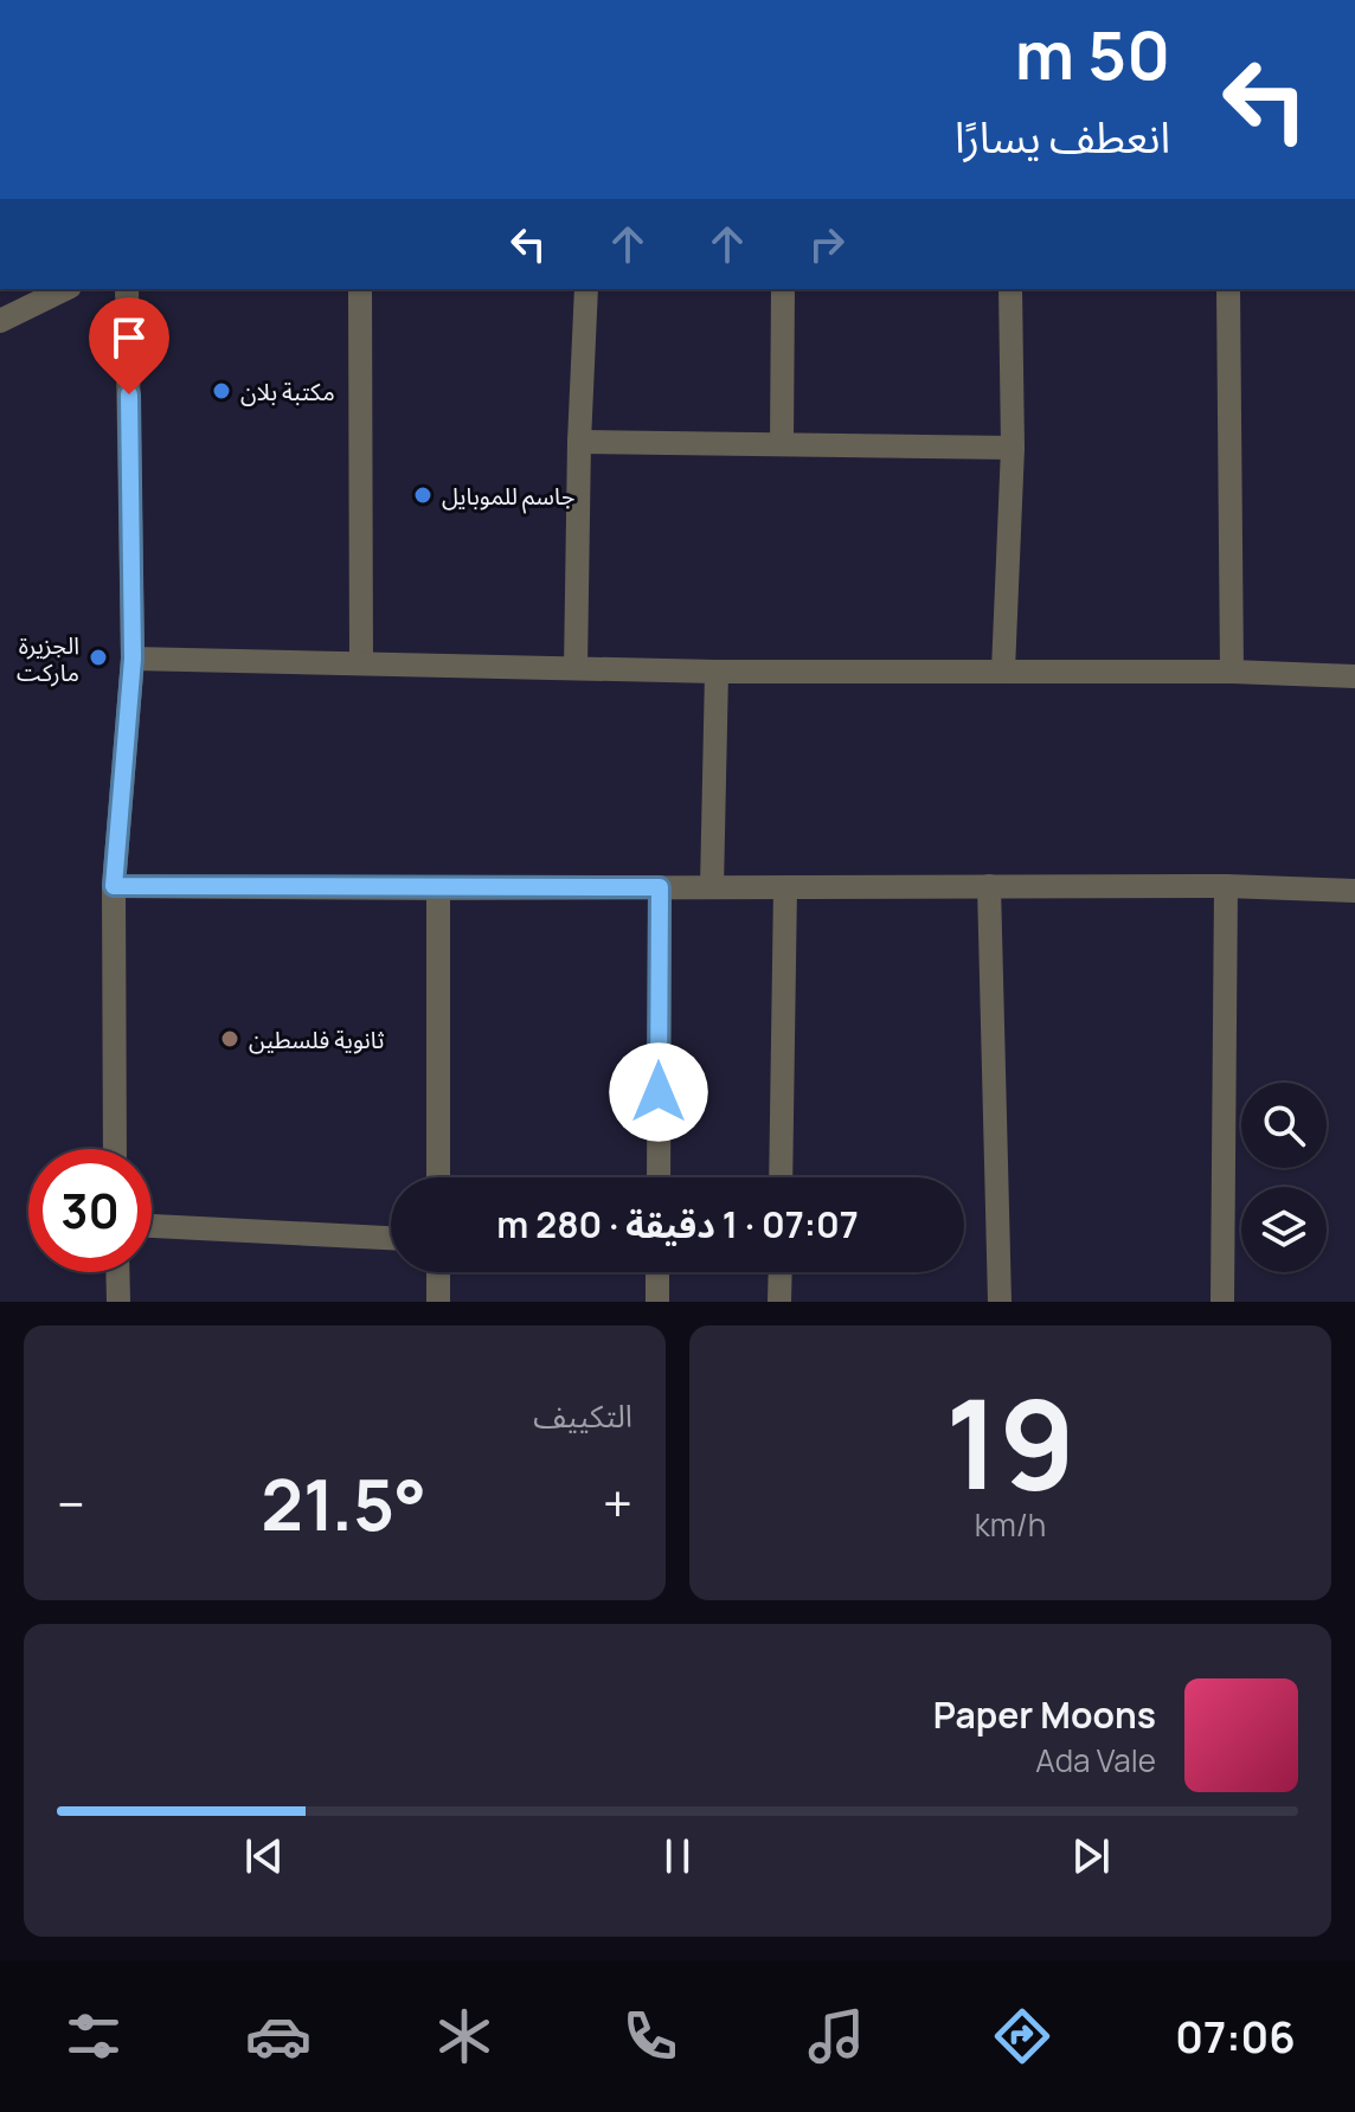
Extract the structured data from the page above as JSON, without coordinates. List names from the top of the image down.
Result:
{
  "places": [
    "مكتبة بلان",
    "جاسم للموبايل",
    "الجزيرة ماركت",
    "ثانوية فلسطين"
  ],
  "page": {
    "turn": ["50 m", "انعطف يسارًا"],
    "limit": "30",
    "trip": "07:07 · 1 دقيقة · 280 m",
    "tile": [
      ["19", "km/h"],
      "التكييف"
    ],
    "heat": ["−", "21.5°", "+"],
    "song": ["Paper Moons", "Ada Vale"],
    "tabs": "07:06"
  }
}
